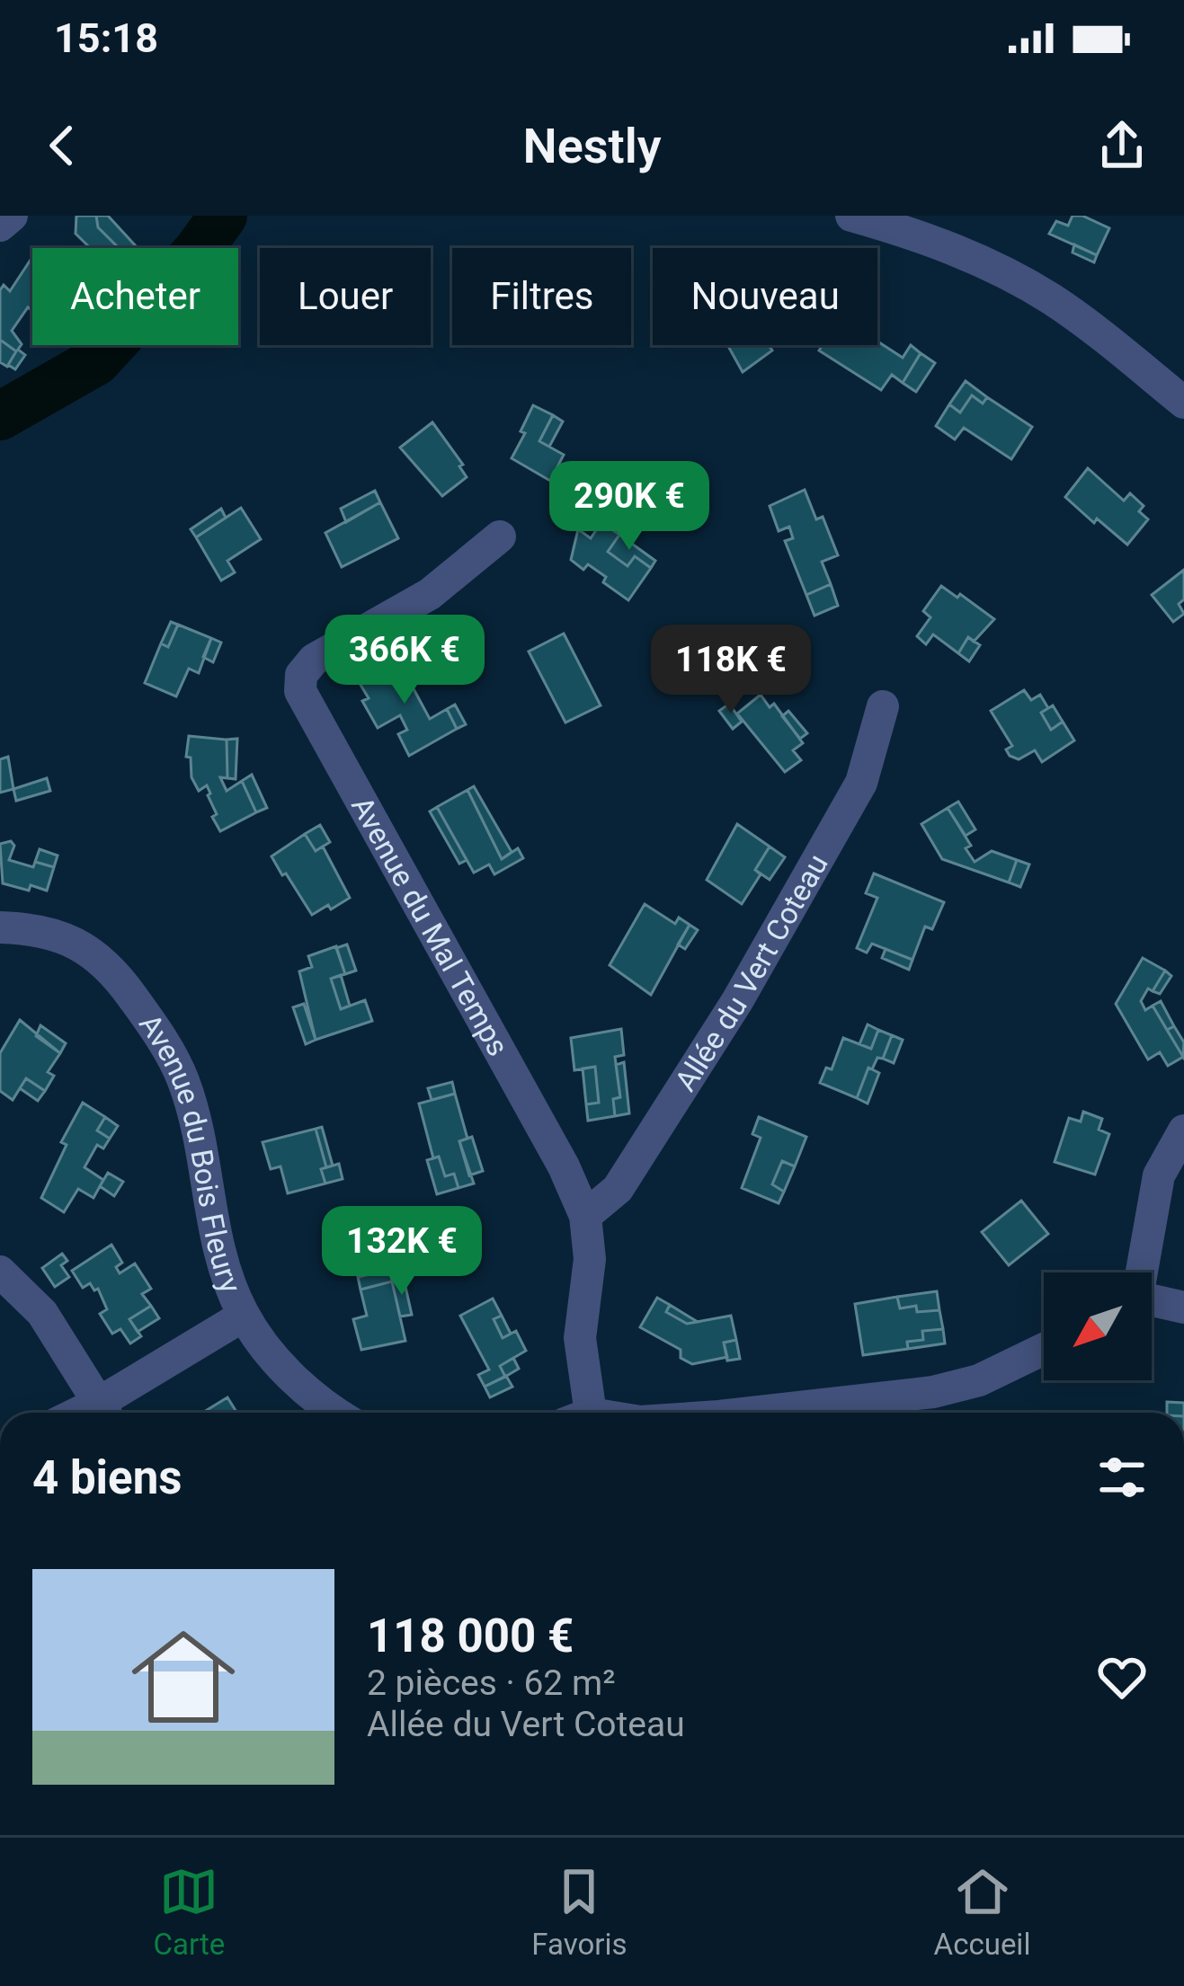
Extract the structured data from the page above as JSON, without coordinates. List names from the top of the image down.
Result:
{
  "streets": {
    "street": ["Avenue du Mal Temps", "Allée du Vert Coteau", "Avenue du Bois Fleury"]
  },
  "crossings": [
    ["Avenue du Mal Temps", "Allée du Vert Coteau"]
  ],
  "north": "bottom left",
  "page": {
    "status": "15:18",
    "header": "Nestly",
    "chip": [
      "Acheter",
      "Louer",
      "Filtres",
      "Nouveau"
    ],
    "price": [
      "290K €",
      "366K €",
      "118K €",
      "132K €"
    ],
    "heading": "4 biens",
    "list": [
      {
        "name": "118 000 €",
        "note": "2 pièces · 62 m² · Allée du Vert Coteau"
      }
    ],
    "tabs": ["Carte", "Favoris", "Accueil"]
  }
}
